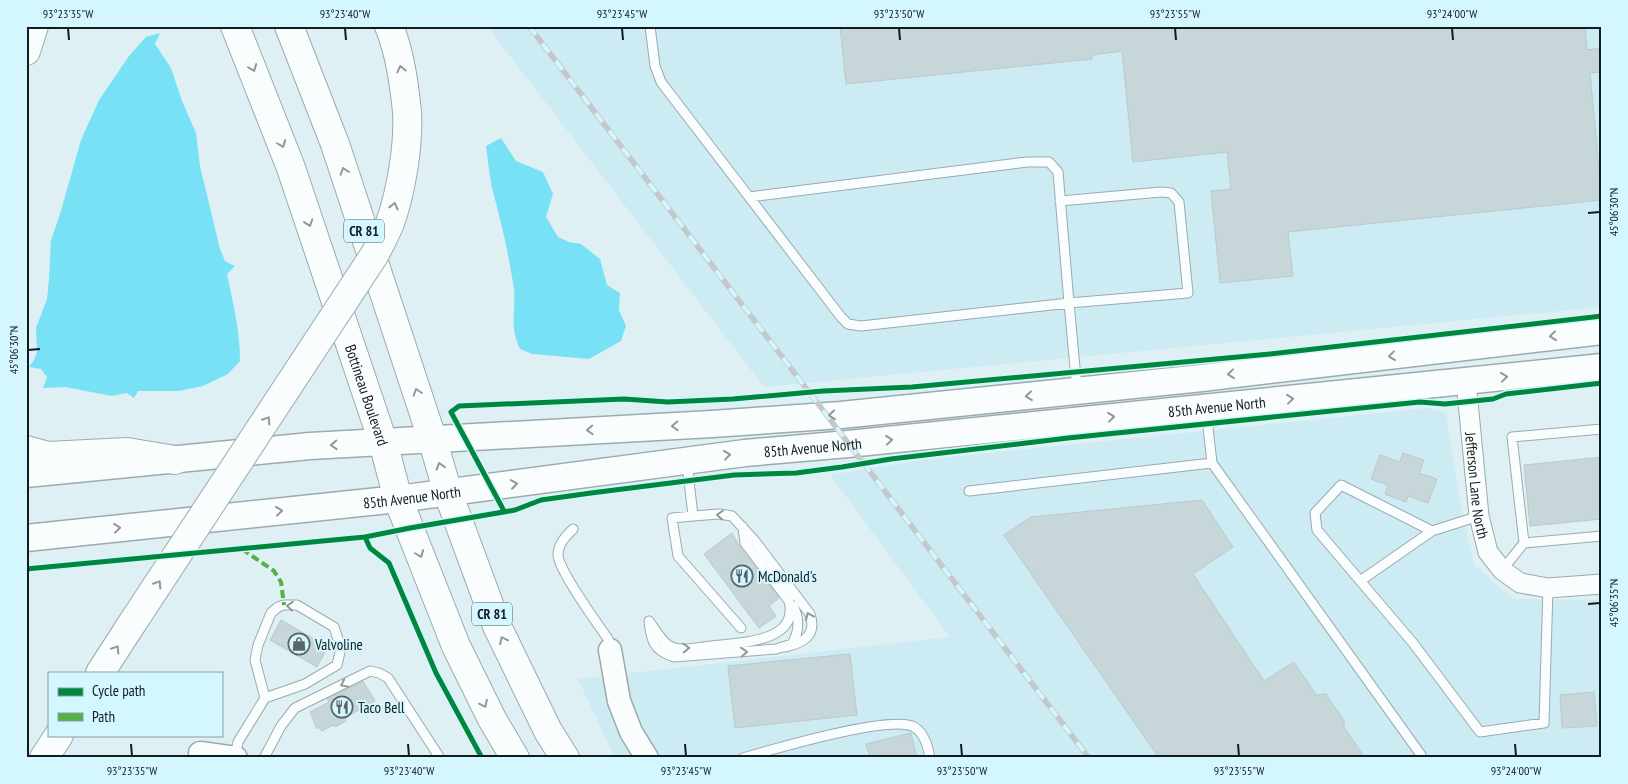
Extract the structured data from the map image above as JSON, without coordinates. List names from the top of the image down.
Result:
{
  "streets": {
    "highway": ["CR 81", "Bottineau Boulevard"],
    "main road": ["85th Avenue North"],
    "street": ["Jefferson Lane North"]
  },
  "crossings": [
    ["CR 81", "85th Avenue North"],
    ["Bottineau Boulevard", "85th Avenue North"],
    ["85th Avenue North", "Jefferson Lane North"]
  ],
  "places": {
    "restaurant": ["McDonald's", "Taco Bell"],
    "shop": ["Valvoline"]
  },
  "legend": ["Cycle path", "Path"],
  "coordinates": [
    "93°23'35\"W",
    "93°23'40\"W",
    "93°23'45\"W",
    "93°23'50\"W",
    "93°23'55\"W",
    "93°24'00\"W",
    "45°06'30\"N",
    "45°06'35\"N"
  ]
}
